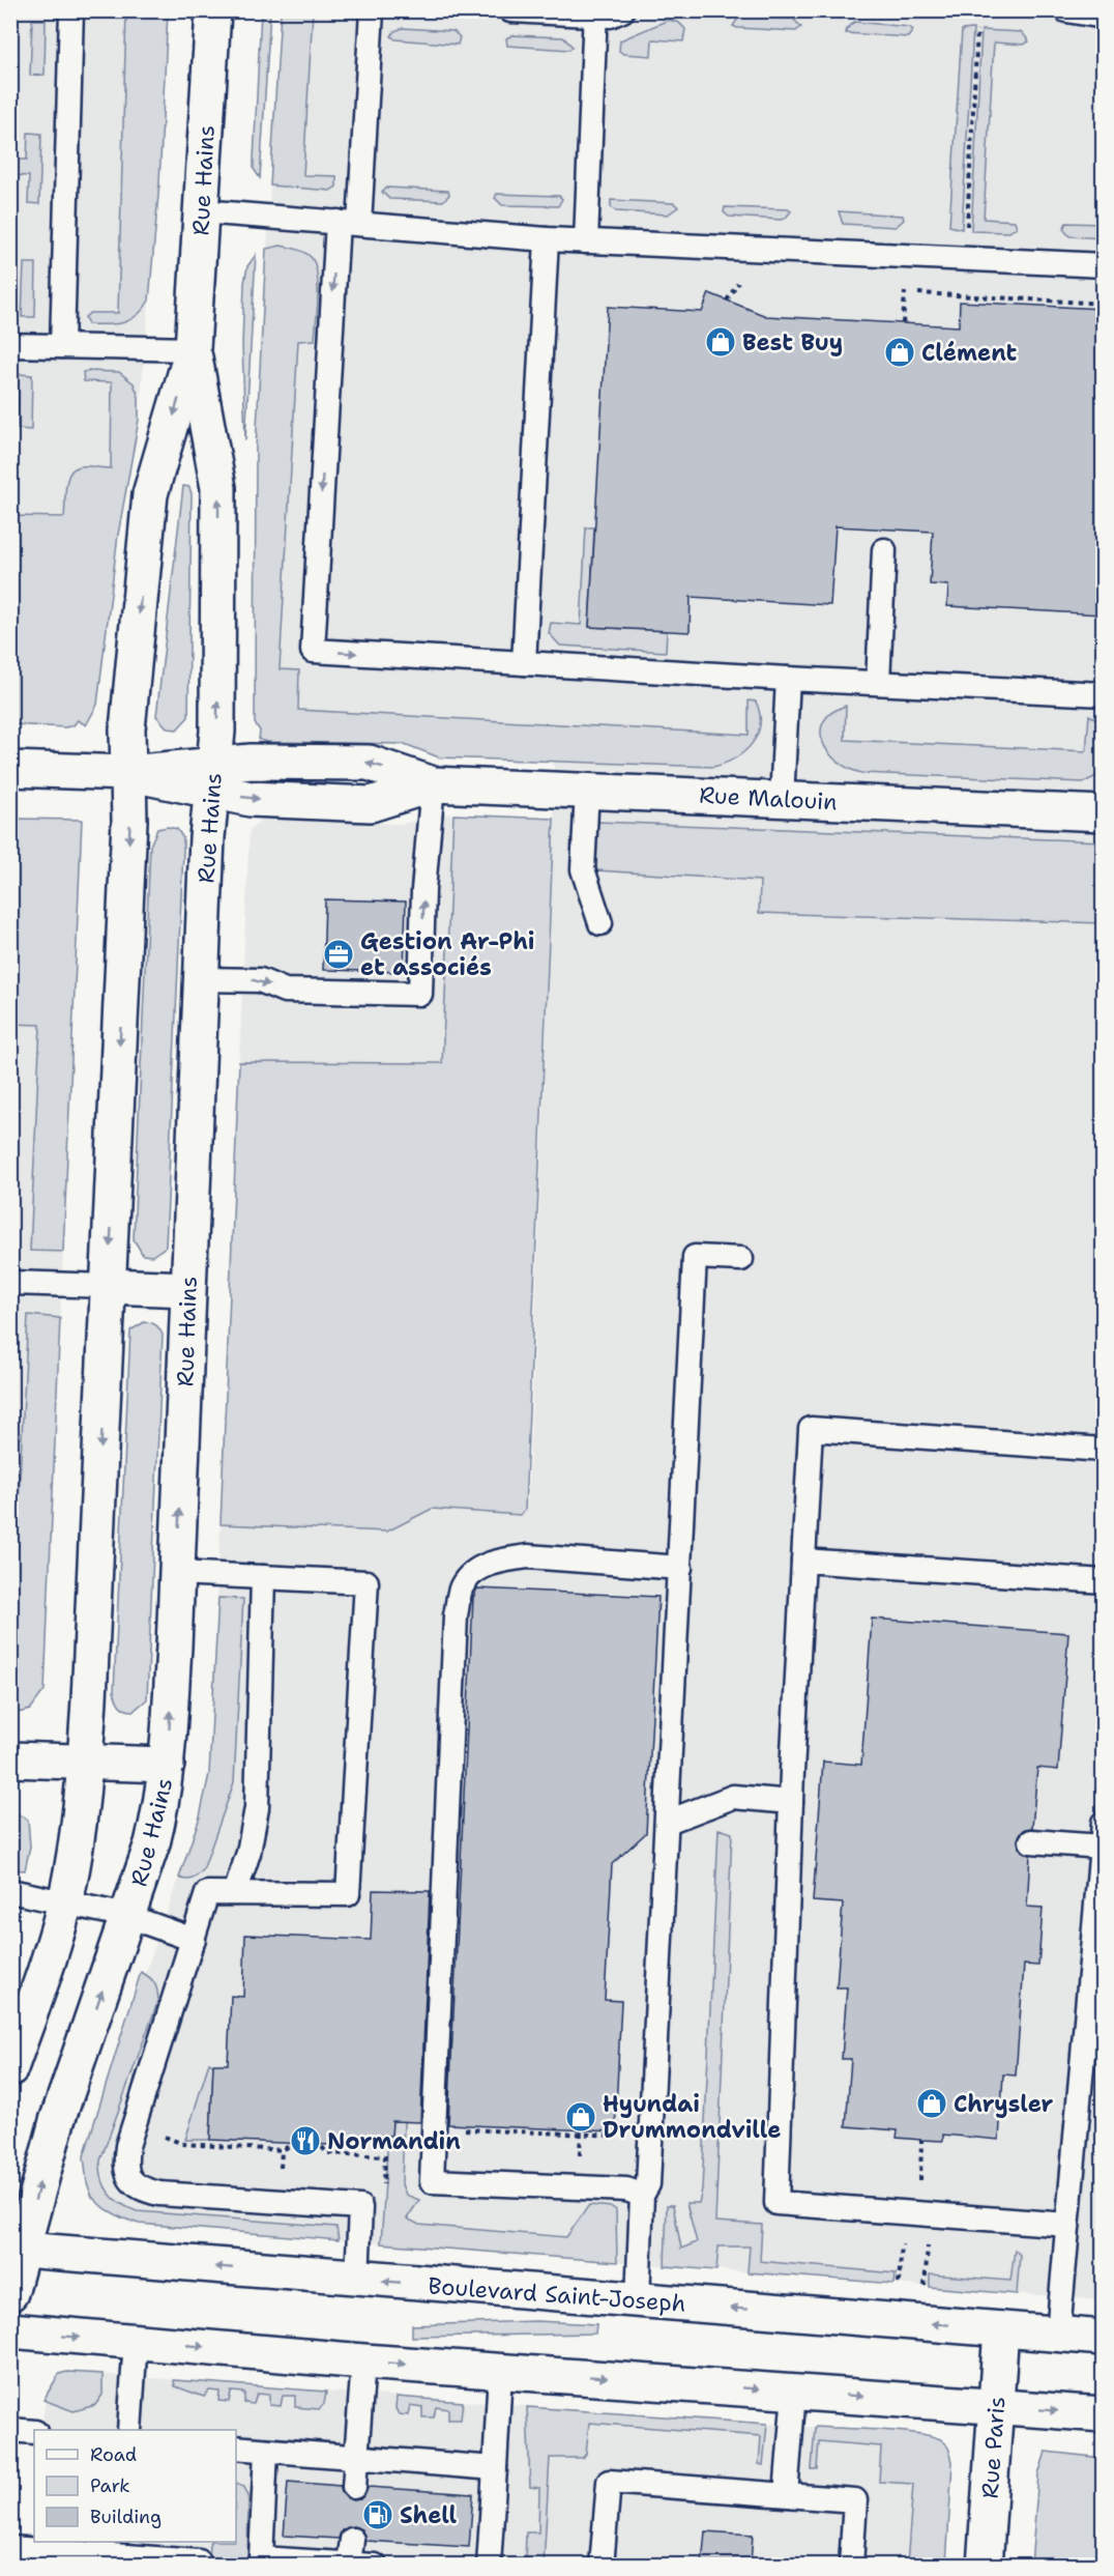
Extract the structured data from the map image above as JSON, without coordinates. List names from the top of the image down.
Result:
{
  "streets": {
    "street": [
      "Rue Hains",
      "Rue Malouin",
      "Boulevard Saint-Joseph",
      "Rue Paris"
    ]
  },
  "crossings": [
    ["Rue Hains", "Rue Malouin"],
    ["Rue Hains", "Boulevard Saint-Joseph"],
    ["Boulevard Saint-Joseph", "Rue Paris"]
  ],
  "places": {
    "shop": [
      "Best Buy",
      "Clément",
      "Chrysler",
      "Hyundai Drummondville"
    ],
    "office": ["Gestion Ar-Phi et associés"],
    "restaurant": ["Normandin"],
    "fuel station": ["Shell"]
  },
  "legend": ["Road", "Park", "Building"]
}
